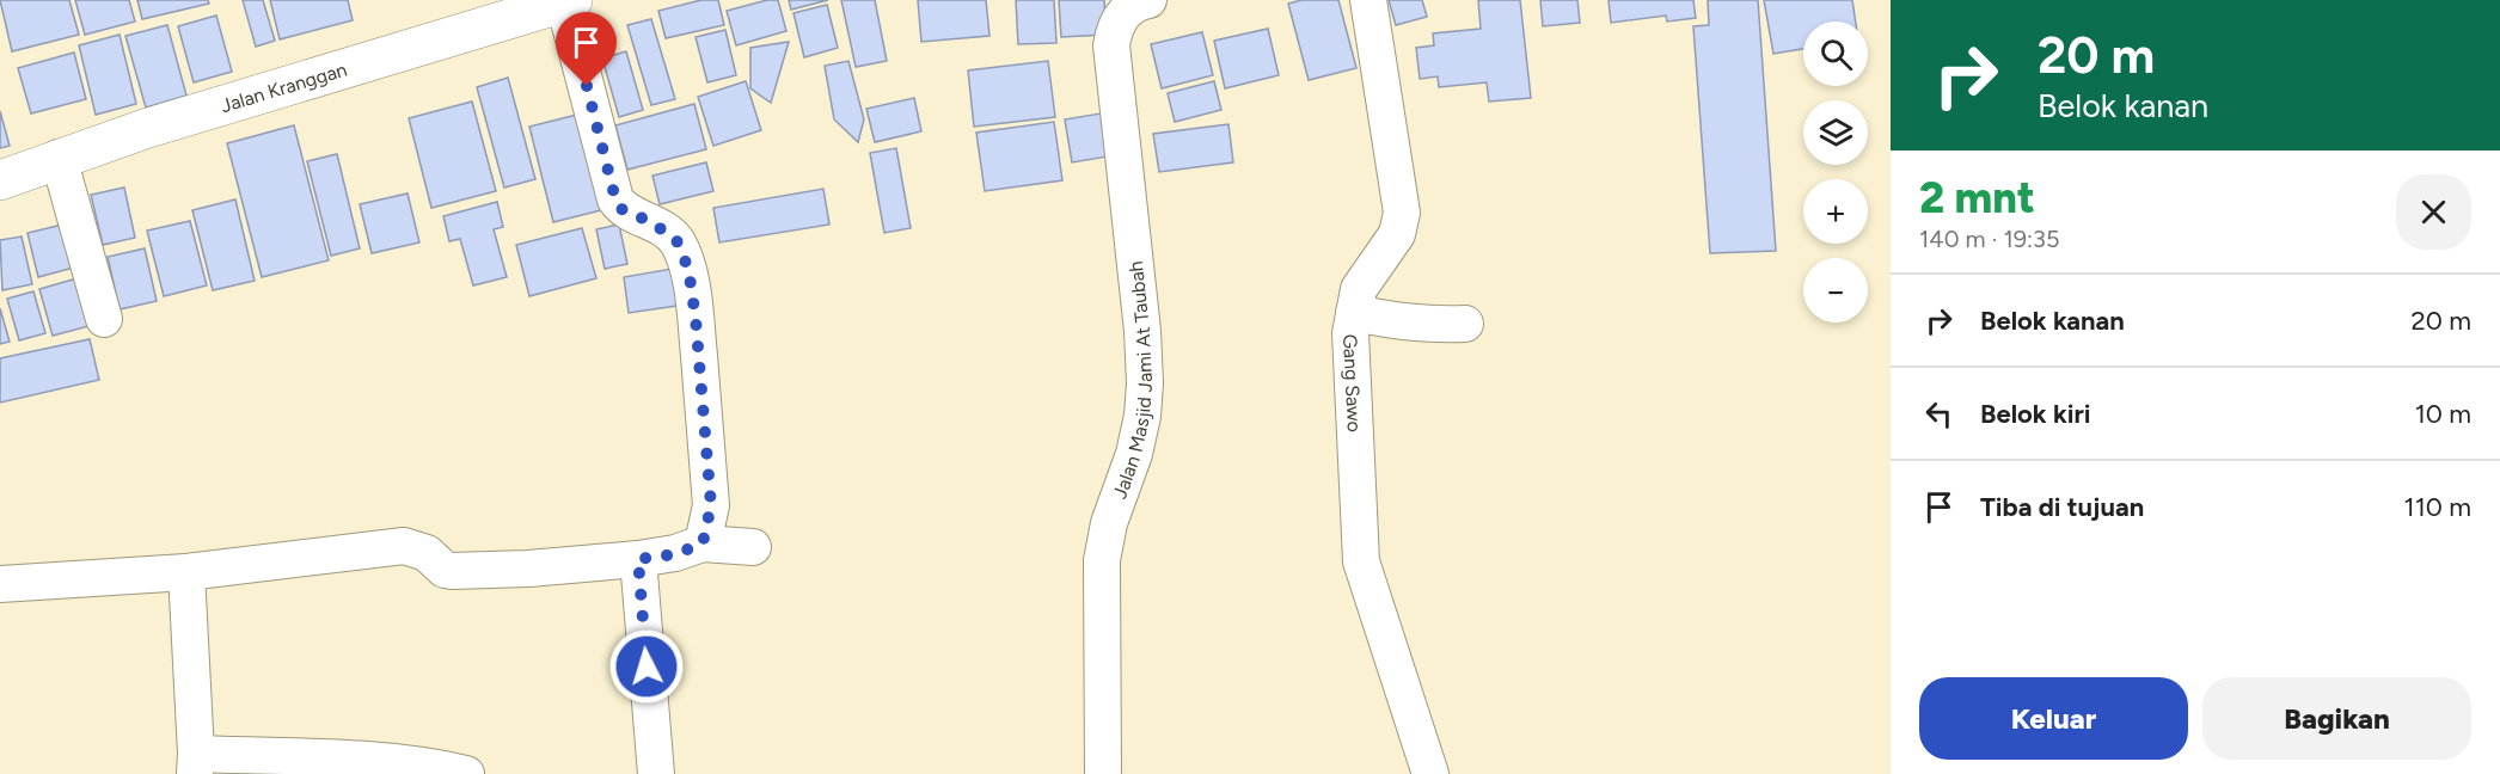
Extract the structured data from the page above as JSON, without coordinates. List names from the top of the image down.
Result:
{
  "streets": {
    "main road": ["Jalan Kranggan"],
    "street": ["Jalan Masjid Jami At Taubah", "Gang Sawo"]
  },
  "page": {
    "turn": ["20 m", "Belok kanan"],
    "map_buttons": ["+", "−"],
    "heading": ["2 mnt", "140 m · 19:35"],
    "list": [
      {
        "name": "Belok kanan",
        "value": "20 m"
      },
      {
        "name": "Belok kiri",
        "value": "10 m"
      },
      {
        "name": "Tiba di tujuan",
        "value": "110 m"
      }
    ],
    "buttons": ["Keluar", "Bagikan"]
  }
}
